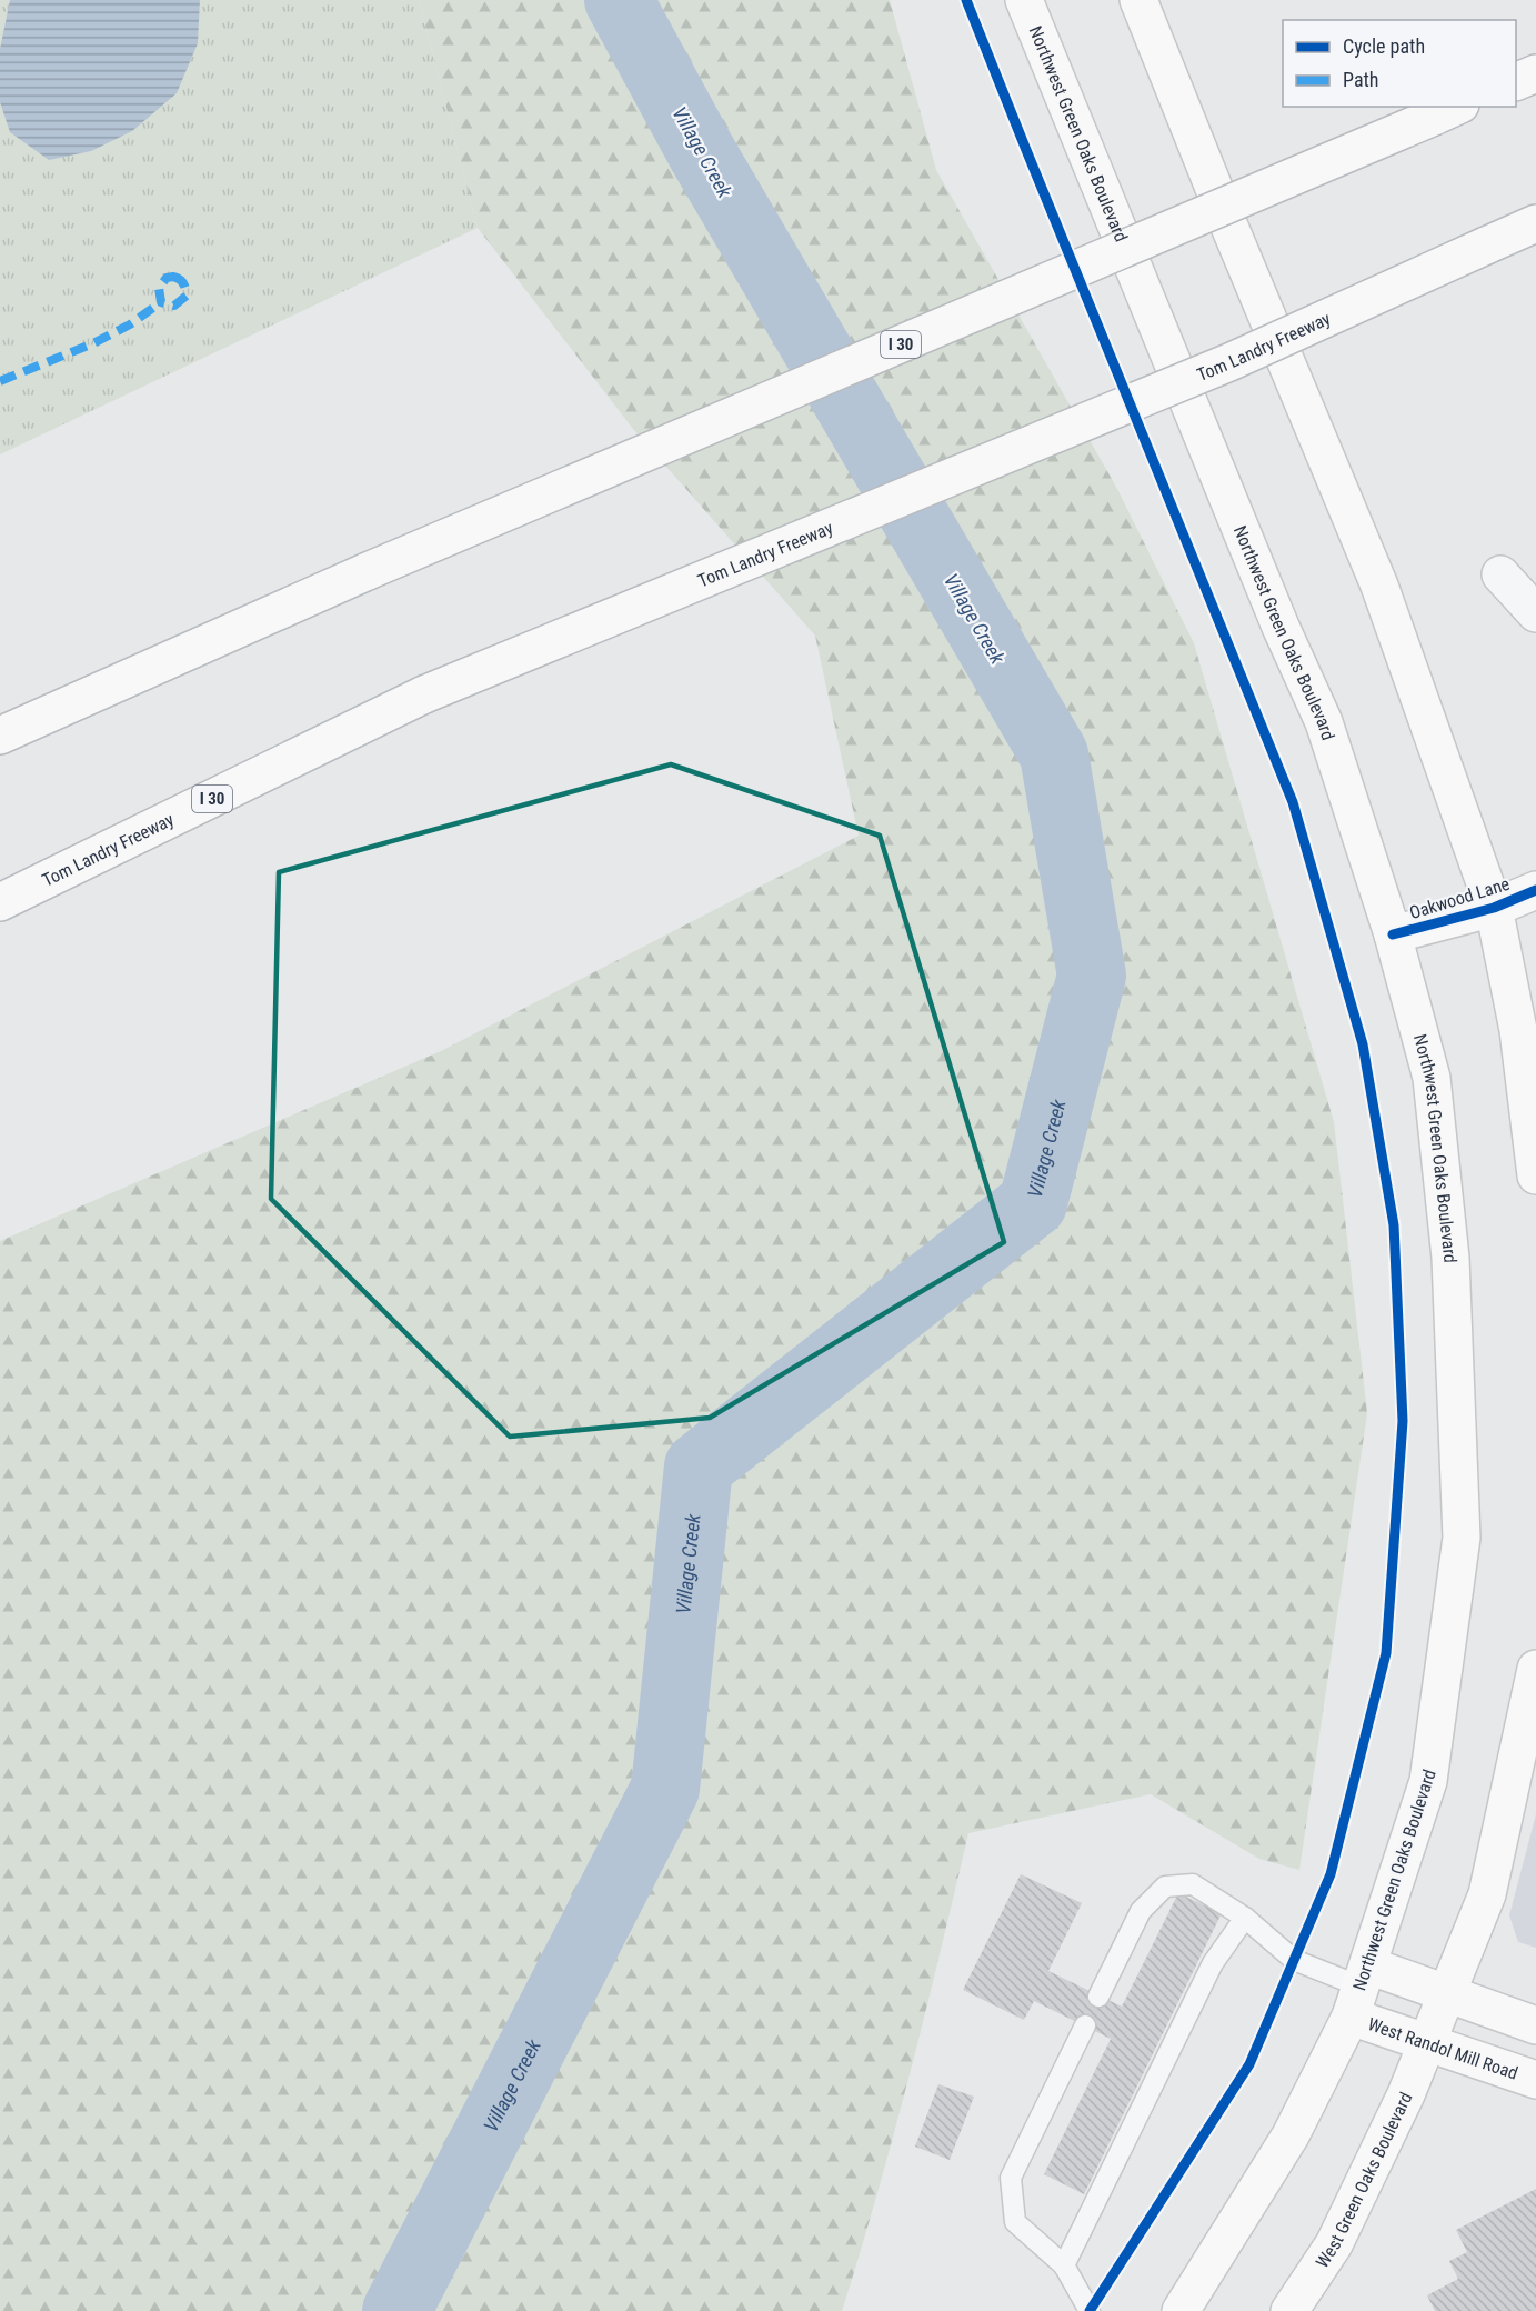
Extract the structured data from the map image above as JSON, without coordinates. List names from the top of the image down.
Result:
{
  "streets": {
    "main road": [
      "Northwest Green Oaks Boulevard",
      "I 30",
      "Tom Landry Freeway",
      "Oakwood Lane",
      "West Randol Mill Road",
      "West Green Oaks Boulevard"
    ]
  },
  "crossings": [
    ["Northwest Green Oaks Boulevard", "Oakwood Lane"],
    ["Northwest Green Oaks Boulevard", "West Randol Mill Road"],
    ["West Randol Mill Road", "West Green Oaks Boulevard"]
  ],
  "water": ["Village Creek"],
  "legend": ["Cycle path", "Path"]
}
